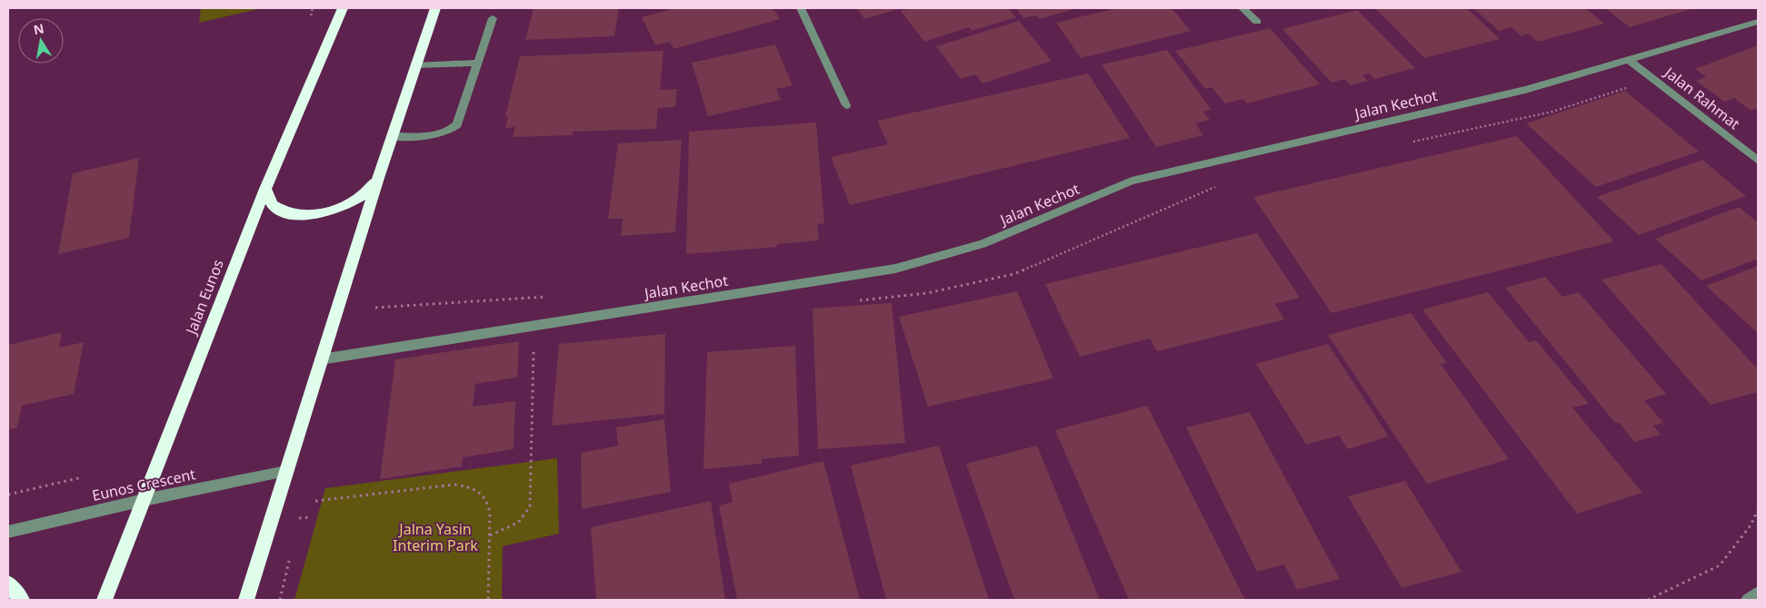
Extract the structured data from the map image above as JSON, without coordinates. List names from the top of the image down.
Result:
{
  "streets": {
    "highway": ["Jalan Eunos"],
    "street": ["Jalan Rahmat", "Jalan Kechot", "Eunos Crescent"]
  },
  "crossings": [
    ["Jalan Rahmat", "Jalan Kechot"],
    ["Jalan Eunos", "Eunos Crescent"]
  ],
  "parks": ["Jalna Yasin Interim Park"],
  "north": "top"
}
